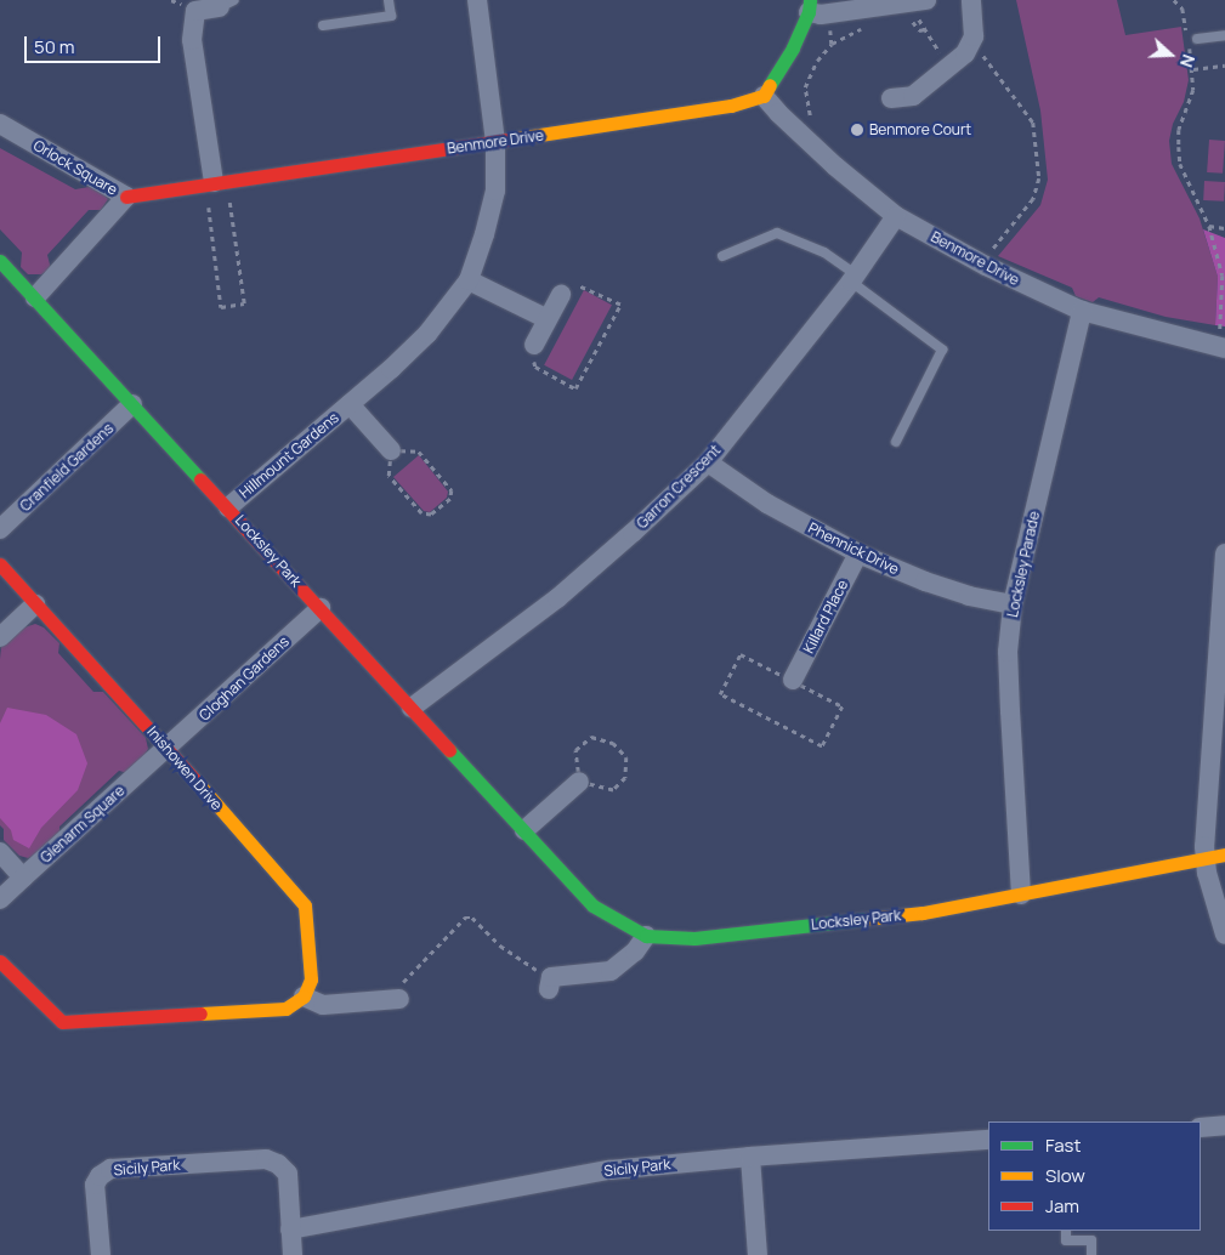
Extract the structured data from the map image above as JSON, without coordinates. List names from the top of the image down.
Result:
{
  "streets": {
    "street": [
      "Benmore Drive",
      "Orlock Square",
      "Hillmount Gardens",
      "Cranfield Gardens",
      "Garron Crescent",
      "Phennick Drive",
      "Locksley Park",
      "Locksley Parade",
      "Killard Place",
      "Cloghan Gardens",
      "Inishowen Drive",
      "Glenarm Square",
      "Sicily Park"
    ]
  },
  "crossings": [
    ["Benmore Drive", "Orlock Square"],
    ["Benmore Drive", "Hillmount Gardens"],
    ["Benmore Drive", "Garron Crescent"],
    ["Benmore Drive", "Locksley Parade"],
    ["Orlock Square", "Locksley Park"],
    ["Hillmount Gardens", "Locksley Park"],
    ["Cranfield Gardens", "Locksley Park"],
    ["Garron Crescent", "Phennick Drive"],
    ["Garron Crescent", "Locksley Park"],
    ["Phennick Drive", "Locksley Parade"],
    ["Phennick Drive", "Killard Place"],
    ["Locksley Park", "Locksley Parade"],
    ["Locksley Park", "Cloghan Gardens"],
    ["Cloghan Gardens", "Inishowen Drive"],
    ["Cloghan Gardens", "Glenarm Square"],
    ["Inishowen Drive", "Glenarm Square"]
  ],
  "places": ["Benmore Court"],
  "legend": ["Fast", "Slow", "Jam"],
  "scale_bar": "50 m",
  "north": "right"
}
